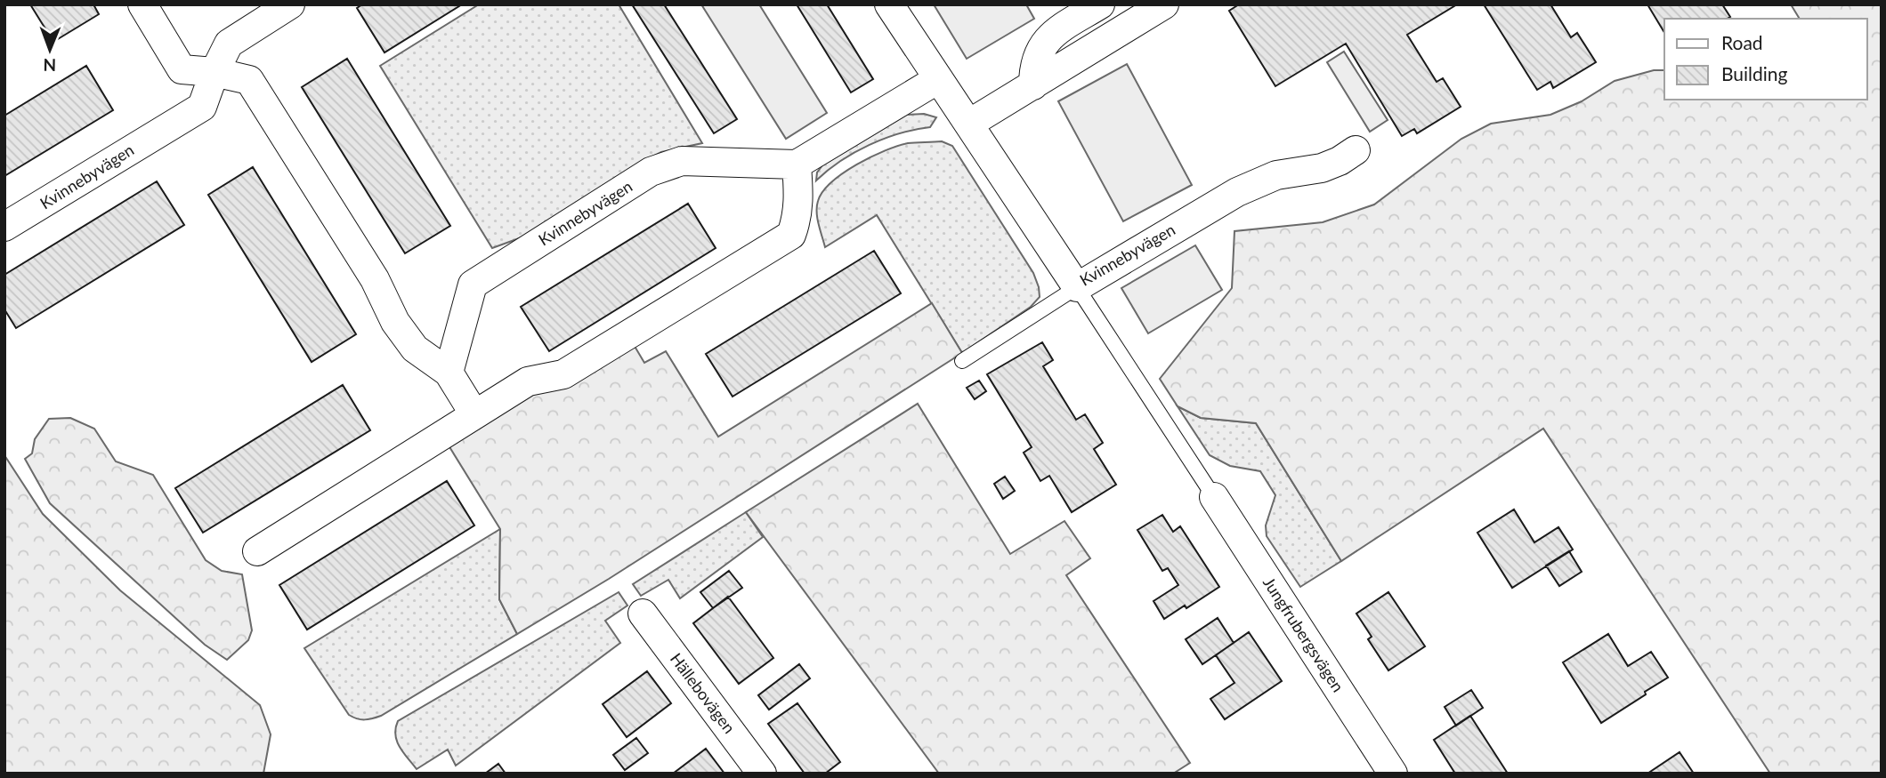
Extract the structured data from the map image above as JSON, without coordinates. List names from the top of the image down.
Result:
{
  "streets": {
    "street": ["Kvinnebyvägen", "Jungfrubergsvägen", "Hällebovägen"]
  },
  "legend": ["Road", "Building"],
  "north": "bottom"
}
